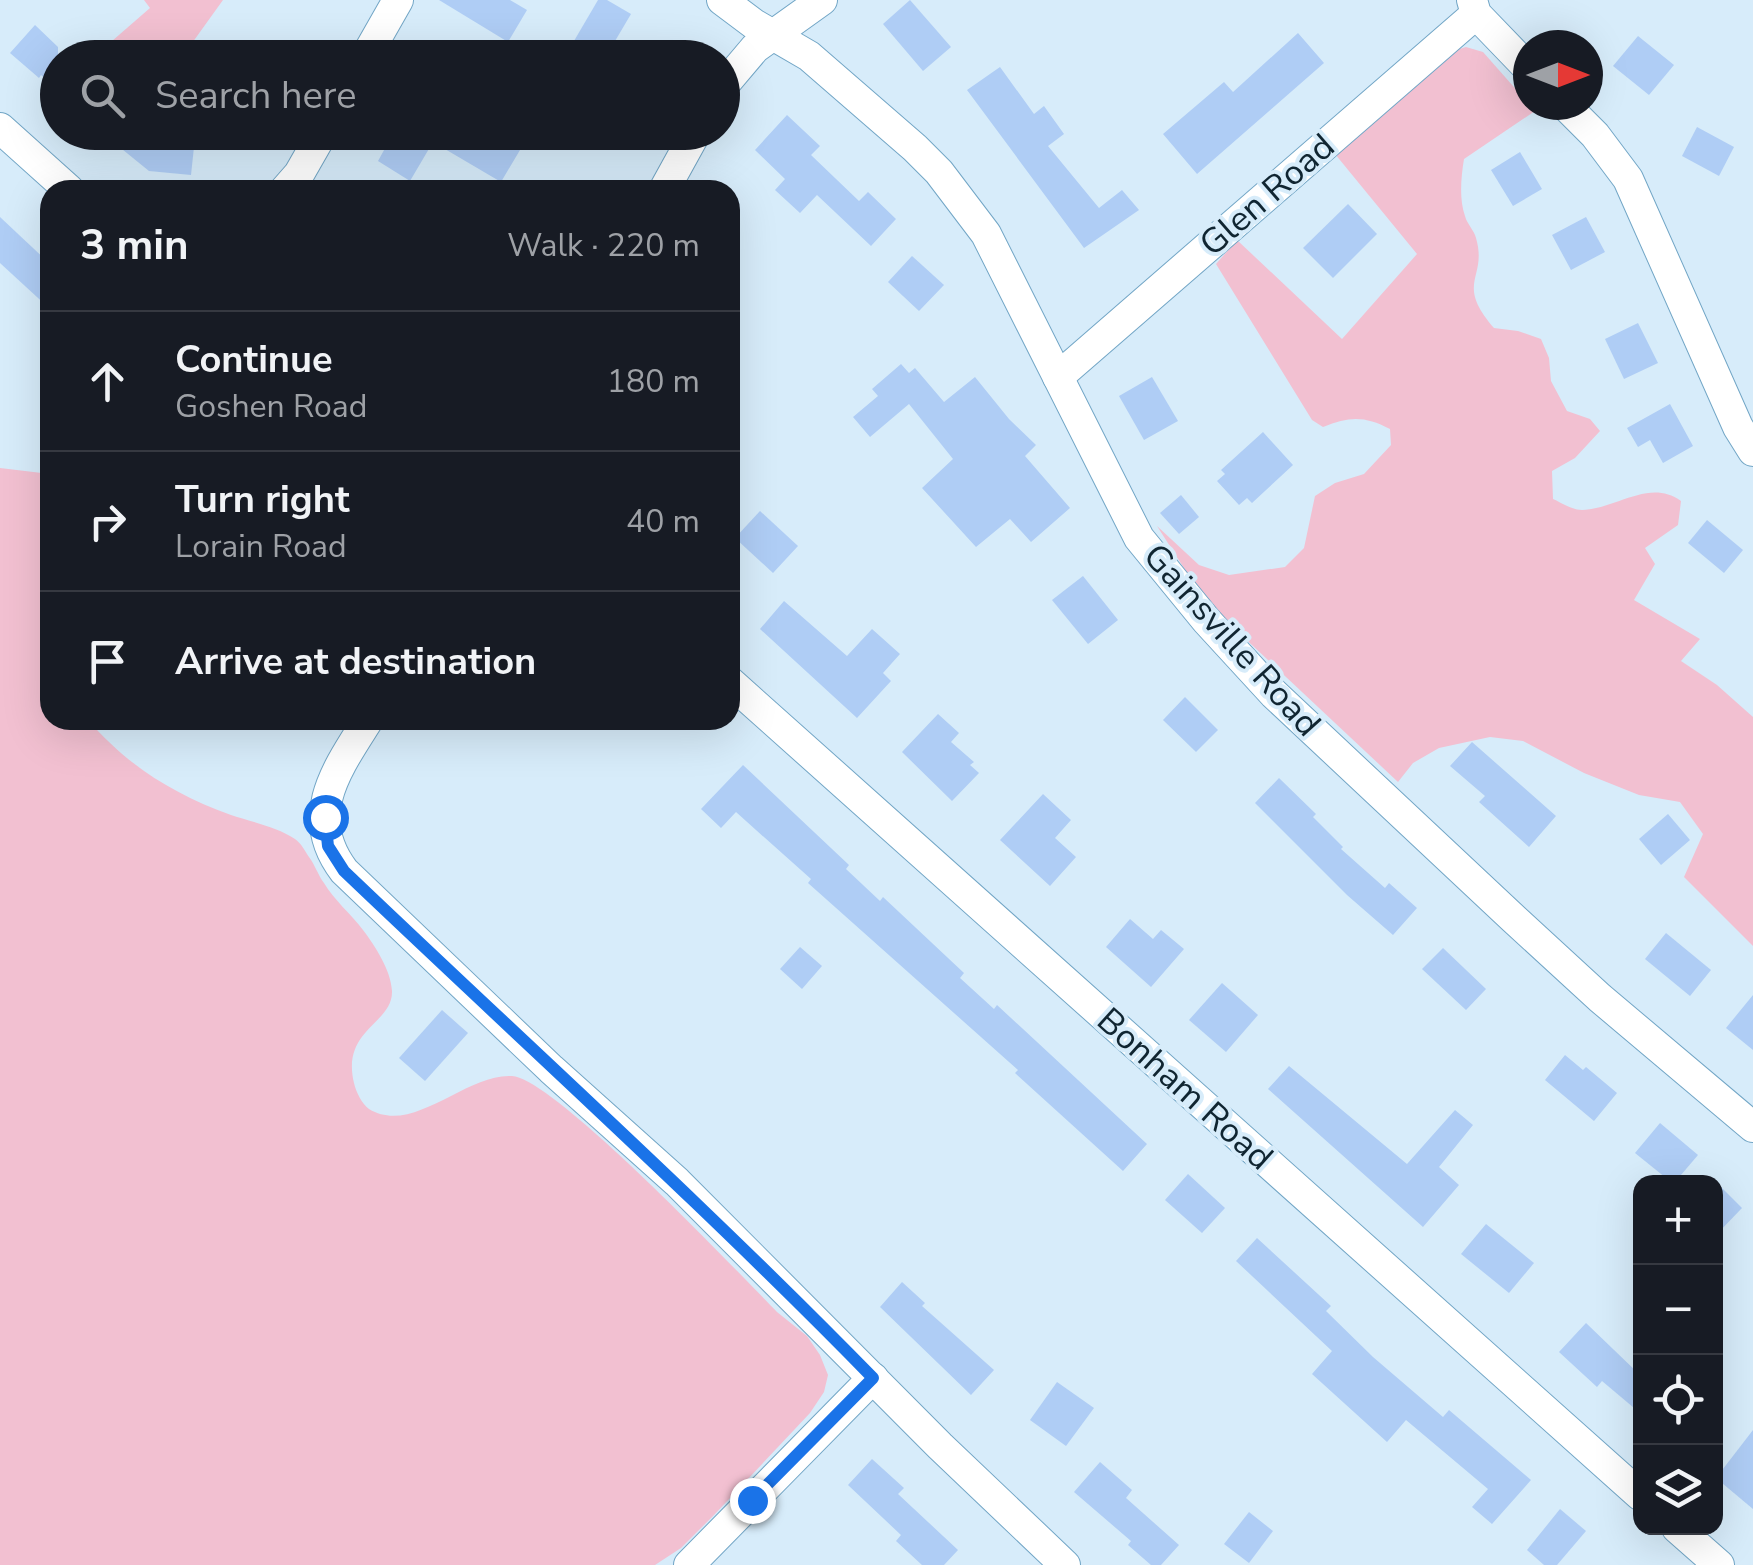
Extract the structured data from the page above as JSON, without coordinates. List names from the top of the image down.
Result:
{
  "streets": {
    "street": ["Glen Road", "Gainsville Road", "Bonham Road"]
  },
  "crossings": [
    ["Glen Road", "Gainsville Road"]
  ],
  "north": "right",
  "page": {
    "search": "Search here",
    "heading": ["3 min", "Walk · 220 m"],
    "list": [
      ["Continue", "Goshen Road", "180 m"],
      ["Turn right", "Lorain Road", "40 m"],
      "Arrive at destination"
    ],
    "map_buttons": ["+", "−"]
  }
}
